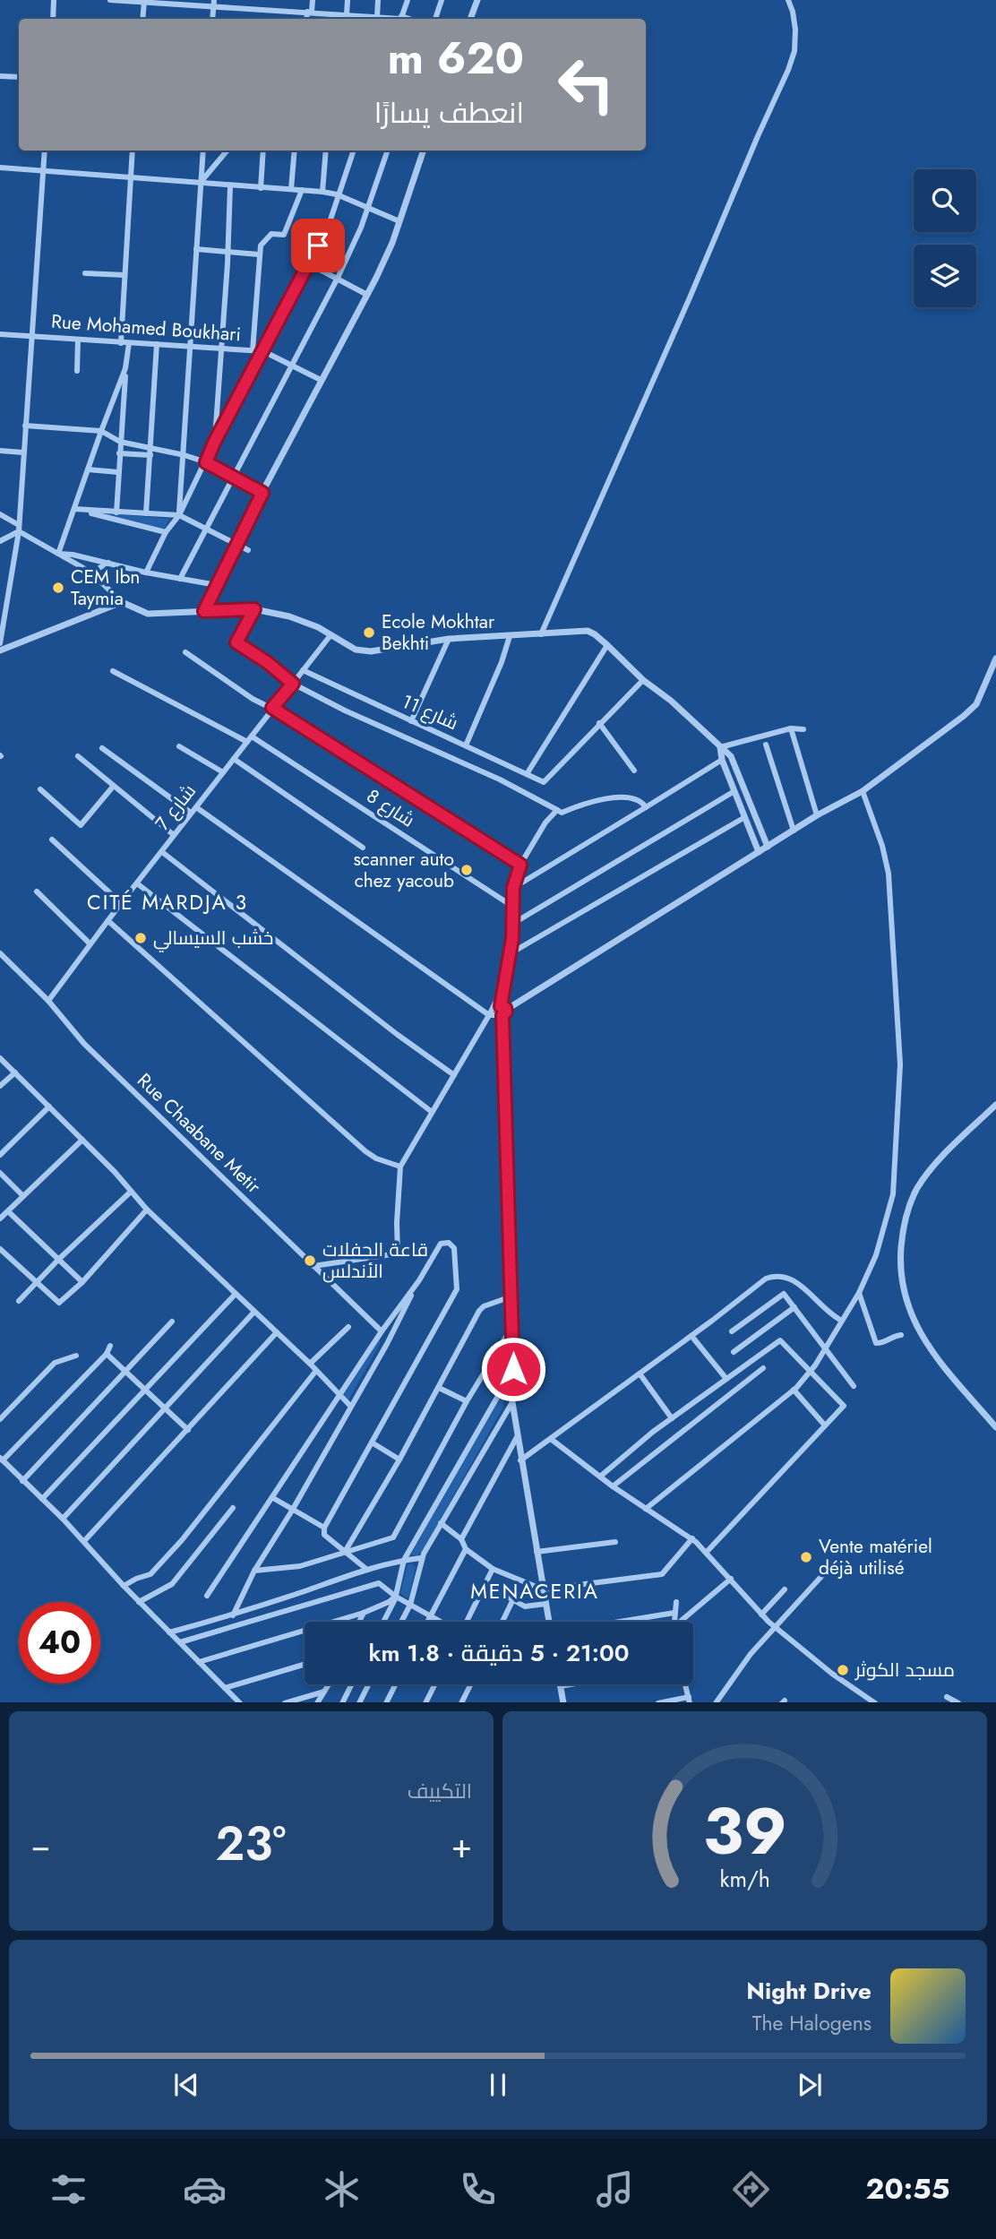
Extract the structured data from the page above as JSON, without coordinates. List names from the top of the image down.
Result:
{
  "streets": {
    "street": [
      "Rue Mohamed Boukhari",
      "شارع 11",
      "شارع 7",
      "شارع 8",
      "Rue Chaabane Metir"
    ]
  },
  "crossings": [
    ["شارع 11", "شارع 7"],
    ["شارع 7", "شارع 8"],
    ["شارع 7", "Rue Chaabane Metir"]
  ],
  "districts": ["CITÉ MARDJA 3", "MENACERIA"],
  "places": [
    "CEM Ibn Taymia",
    "Ecole Mokhtar Bekhti",
    "scanner auto chez yacoub",
    "خشب السيسالي",
    "قاعة الحفلات الأندلس",
    "Vente matériel déjà utilisé",
    "مسجد الكوثر"
  ],
  "page": {
    "turn": ["620 m", "انعطف يسارًا"],
    "limit": "40",
    "trip": "21:00 · 5 دقيقة · 1.8 km",
    "tile": "التكييف",
    "heat": ["−", "23°", "+"],
    "song": ["Night Drive", "The Halogens"],
    "tabs": "20:55",
    "gauge": ["39", "km/h"]
  }
}
